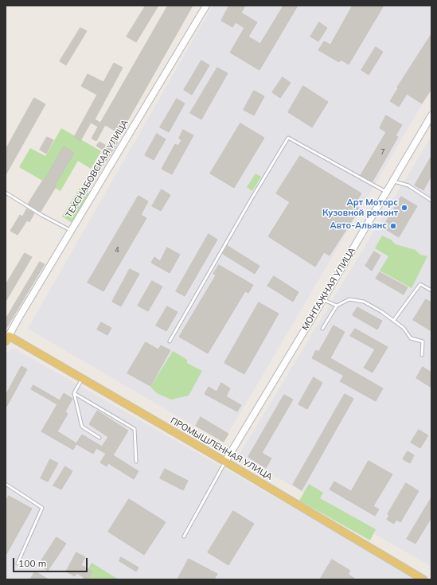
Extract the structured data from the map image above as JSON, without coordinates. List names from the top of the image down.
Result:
{
  "streets": {
    "main road": ["ПРОМЫШЛЕННАЯ УЛИЦА"],
    "street": ["ТЕХСНАБОВСКАЯ УЛИЦА", "МОНТАЖНАЯ УЛИЦА"]
  },
  "crossings": [
    ["ТЕХСНАБОВСКАЯ УЛИЦА", "ПРОМЫШЛЕННАЯ УЛИЦА"],
    ["МОНТАЖНАЯ УЛИЦА", "ПРОМЫШЛЕННАЯ УЛИЦА"]
  ],
  "places": ["Арт Моторс Кузовной ремонт", "Авто-Альянс"],
  "house_numbers": ["7", "4"],
  "scale_bar": "100 m"
}
